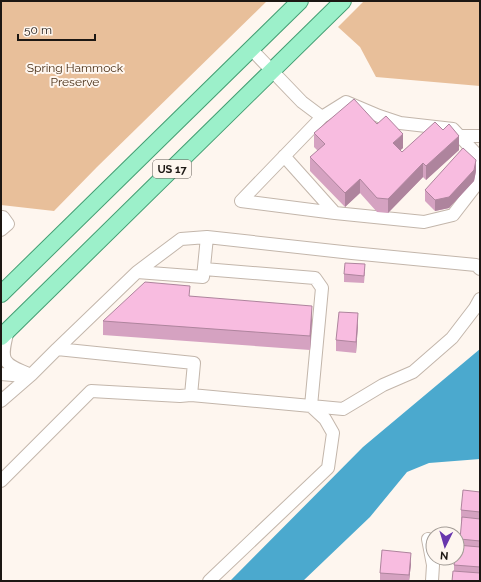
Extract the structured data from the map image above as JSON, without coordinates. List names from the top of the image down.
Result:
{
  "streets": {
    "main road": ["US 17"]
  },
  "parks": ["Spring Hammock Preserve"],
  "scale_bar": "50 m",
  "north": "bottom"
}
